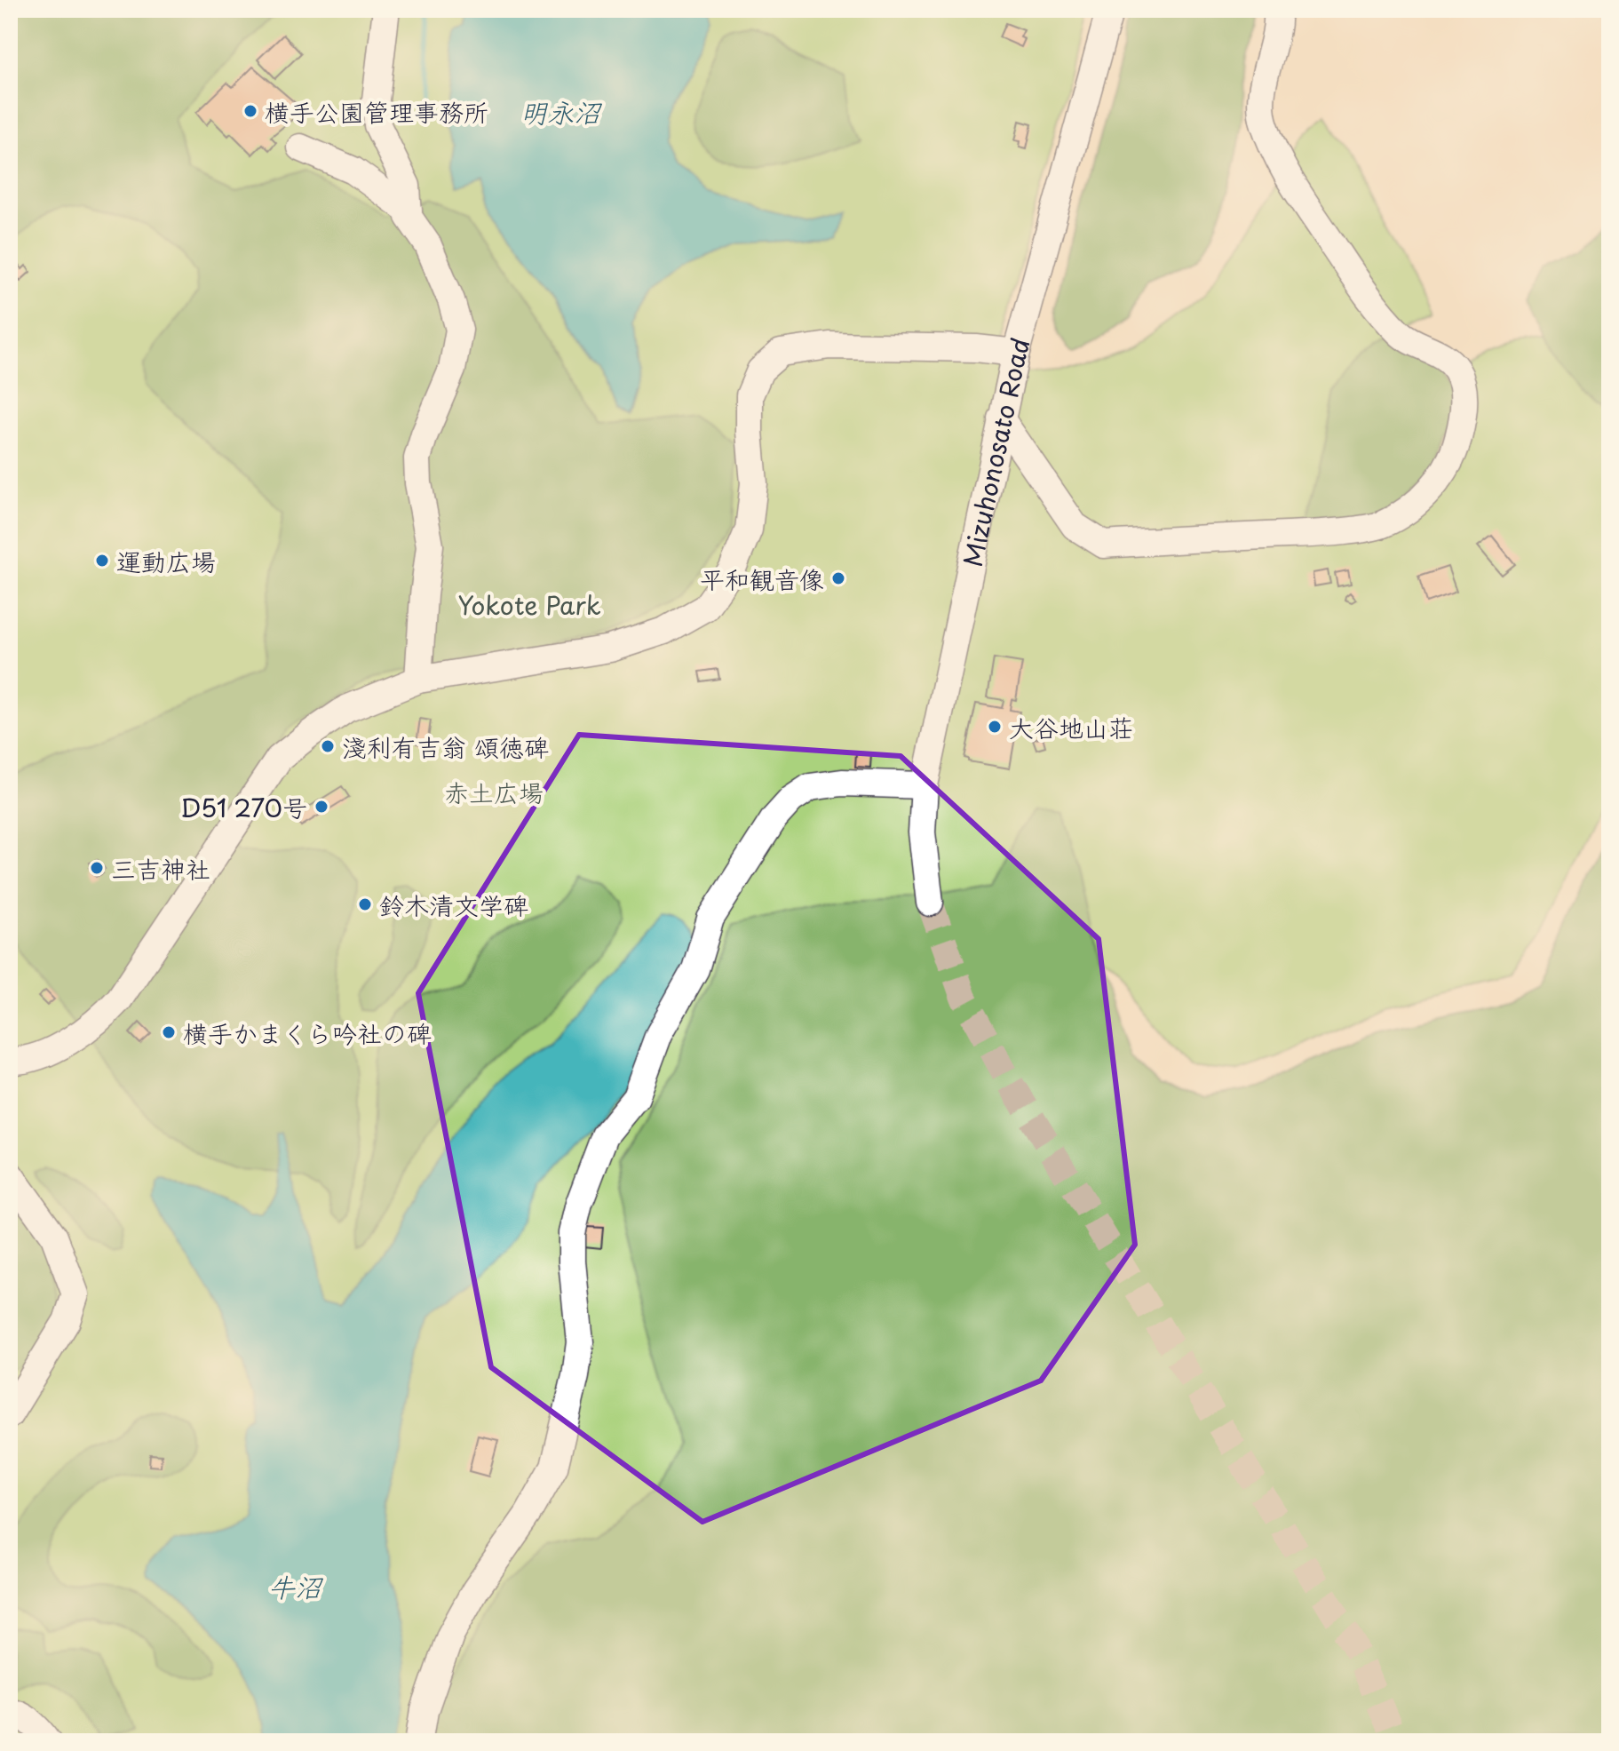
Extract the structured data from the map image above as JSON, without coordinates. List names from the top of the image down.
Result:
{
  "streets": {
    "street": ["Mizuhonosato Road"]
  },
  "water": ["明永沼", "牛沼"],
  "parks": ["Yokote Park", "赤土広場"],
  "places": [
    "横手公園管理事務所",
    "運動広場",
    "平和観音像",
    "大谷地山荘",
    "淺利有吉翁 頌徳碑",
    "D51 270号",
    "三吉神社",
    "鈴木清文学碑",
    "横手かまくら吟社の碑"
  ]
}
